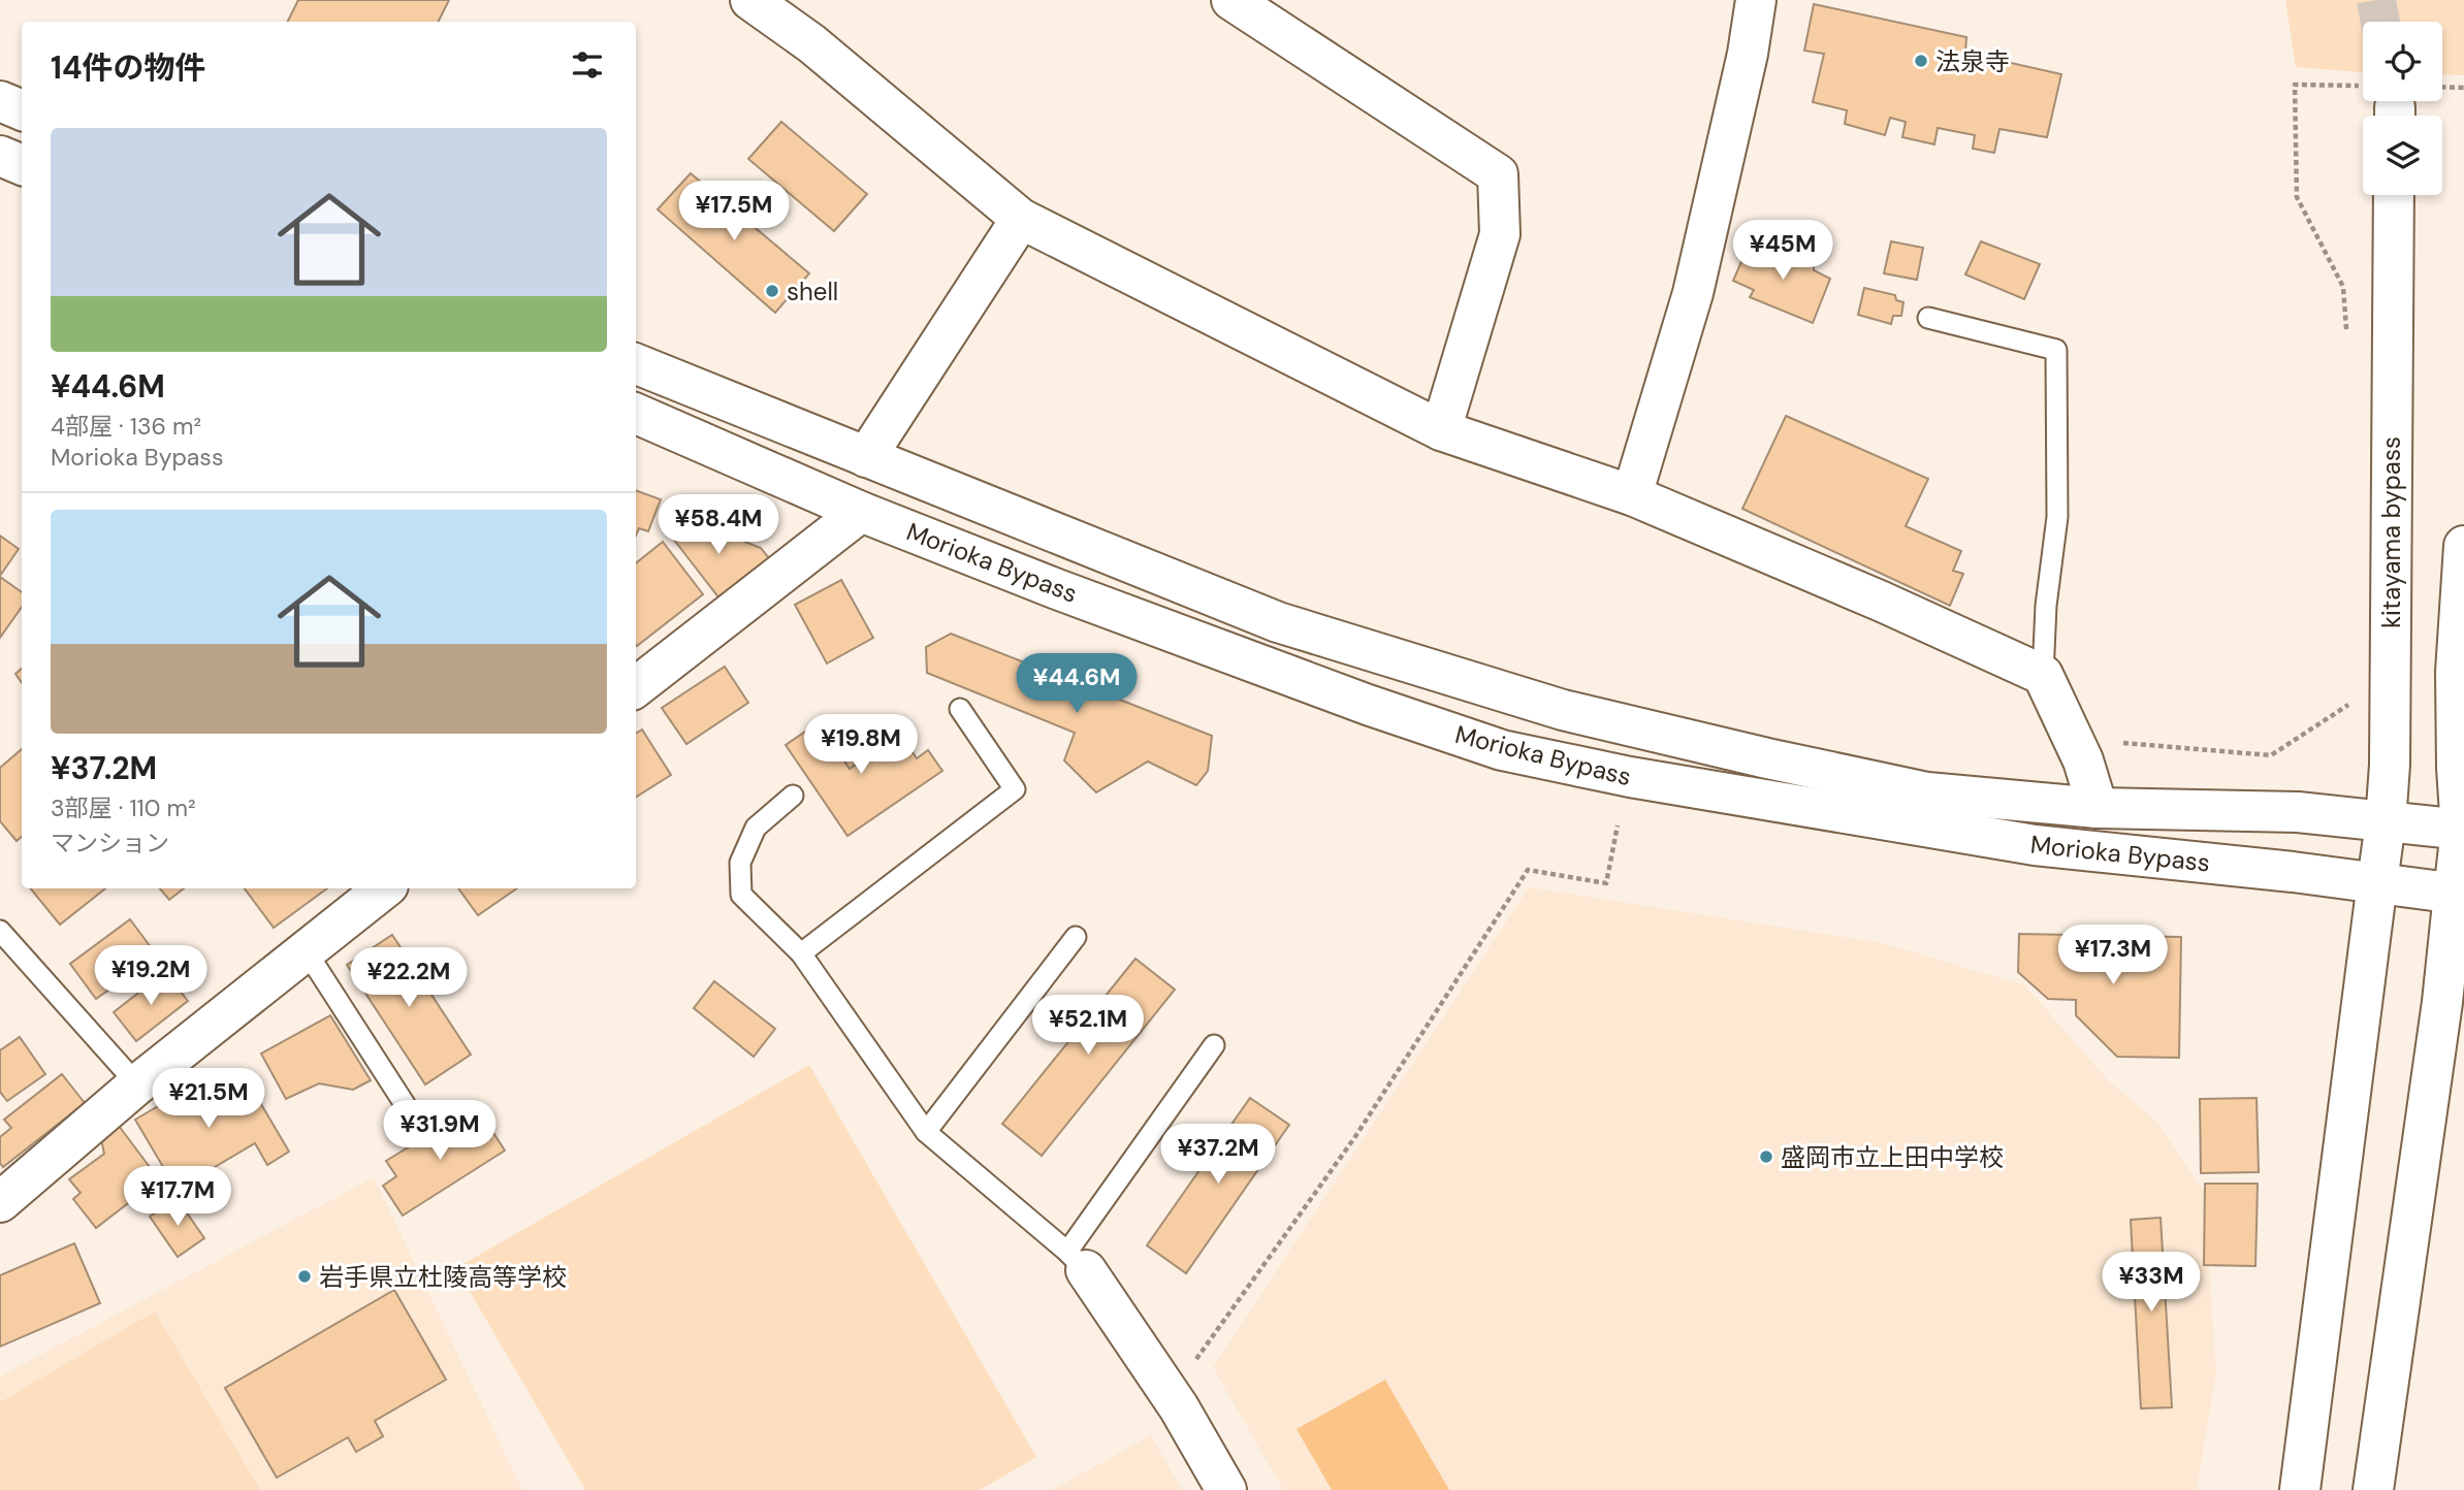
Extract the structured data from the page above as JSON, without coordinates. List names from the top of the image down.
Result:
{
  "streets": {
    "main road": ["kitayama bypass", "Morioka Bypass"]
  },
  "crossings": [
    ["kitayama bypass", "Morioka Bypass"]
  ],
  "places": [
    "法泉寺",
    "shell",
    "盛岡市立上田中学校",
    "岩手県立杜陵高等学校"
  ],
  "page": {
    "heading": "14件の物件",
    "list": [
      {
        "name": "¥44.6M",
        "note": "4部屋 · 136 m² · Morioka Bypass"
      },
      {
        "name": "¥37.2M",
        "note": "3部屋 · 110 m² · マンション"
      }
    ],
    "price": [
      "¥17.5M",
      "¥45M",
      "¥58.4M",
      "¥44.6M",
      "¥19.8M",
      "¥17.3M",
      "¥19.2M",
      "¥22.2M",
      "¥52.1M",
      "¥21.5M",
      "¥31.9M",
      "¥37.2M",
      "¥17.7M",
      "¥33M"
    ]
  }
}
